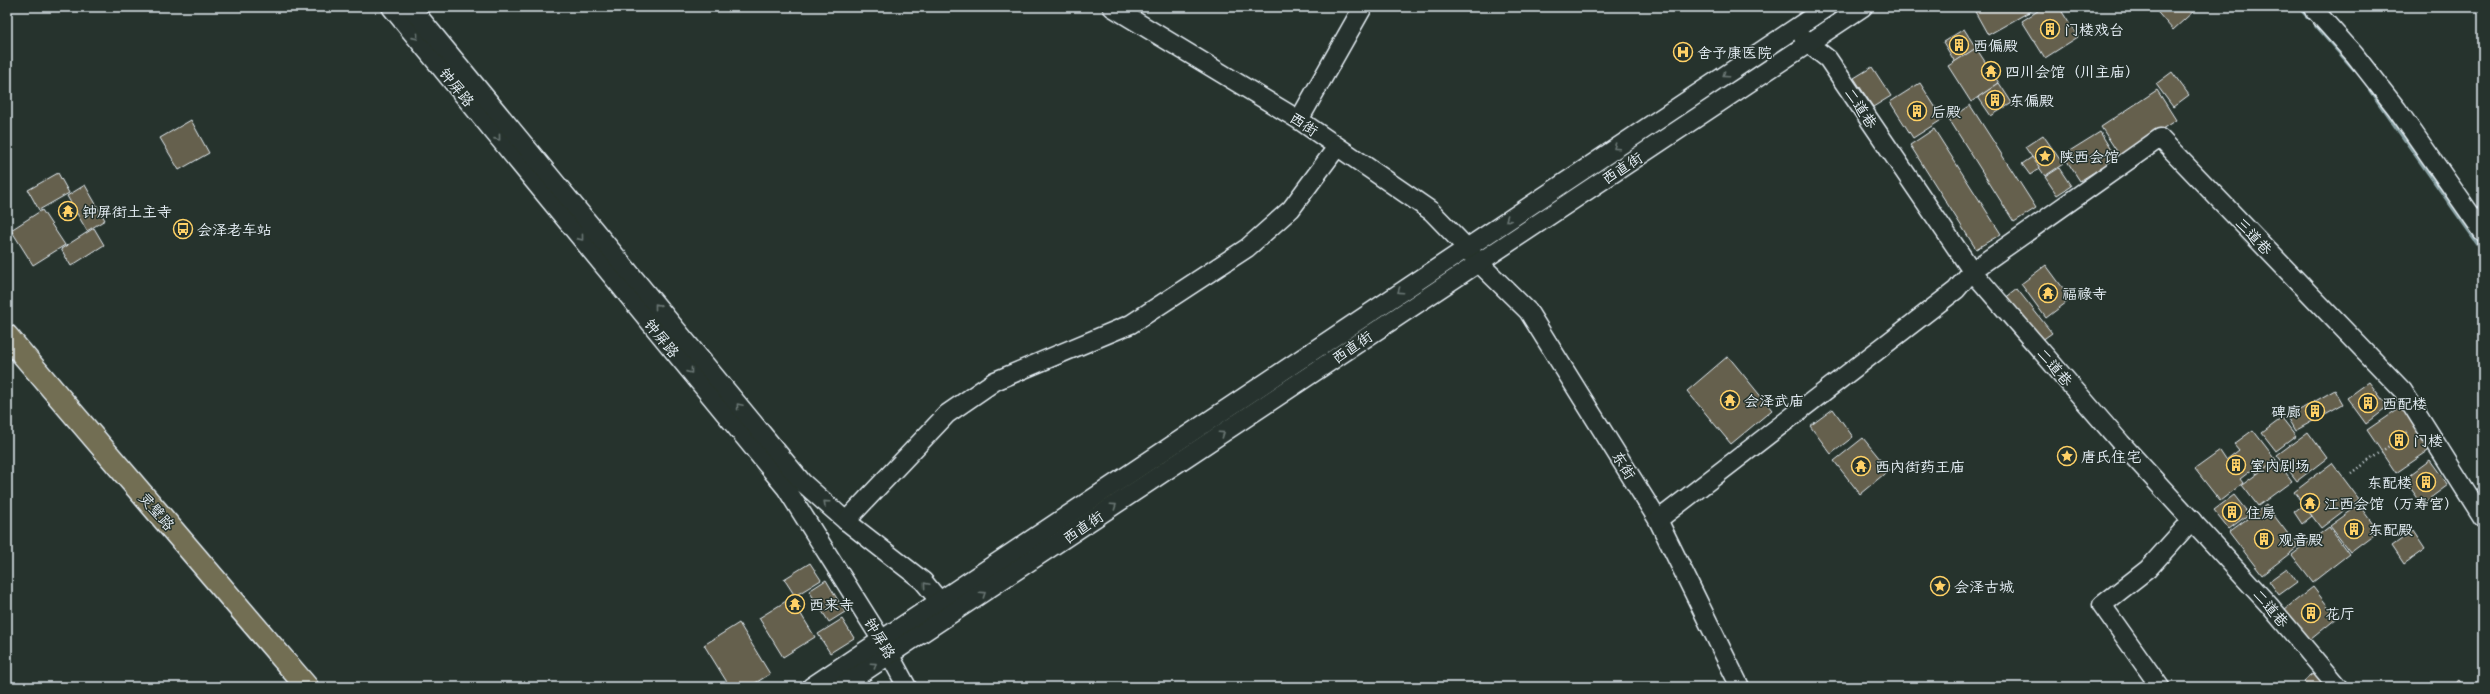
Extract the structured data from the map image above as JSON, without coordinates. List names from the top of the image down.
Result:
{
  "streets": {
    "main road": ["灵璧路"],
    "street": [
      "钟屏路",
      "二道巷",
      "西街",
      "西直街",
      "三道巷",
      "东街"
    ]
  },
  "crossings": [
    ["钟屏路", "西直街"],
    ["二道巷", "西直街"],
    ["二道巷", "三道巷"],
    ["西街", "西直街"],
    ["西街", "东街"],
    ["西直街", "东街"]
  ],
  "places": {
    "building": [
      "门楼戏台",
      "西偏殿",
      "东偏殿",
      "后殿",
      "西配楼",
      "碑廊",
      "门楼",
      "室内剧场",
      "东配楼",
      "住房",
      "东配殿",
      "观音殿",
      "花厅"
    ],
    "hospital": ["舍予康医院"],
    "temple": [
      "四川会馆（川主庙）",
      "钟屏街土主寺",
      "福禄寺",
      "会泽武庙",
      "西内街药王庙",
      "江西会馆（万寿宫）",
      "西来寺"
    ],
    "place": ["陕西会馆", "唐氏住宅", "会泽古城"],
    "bus stop": ["会泽老车站"]
  }
}
